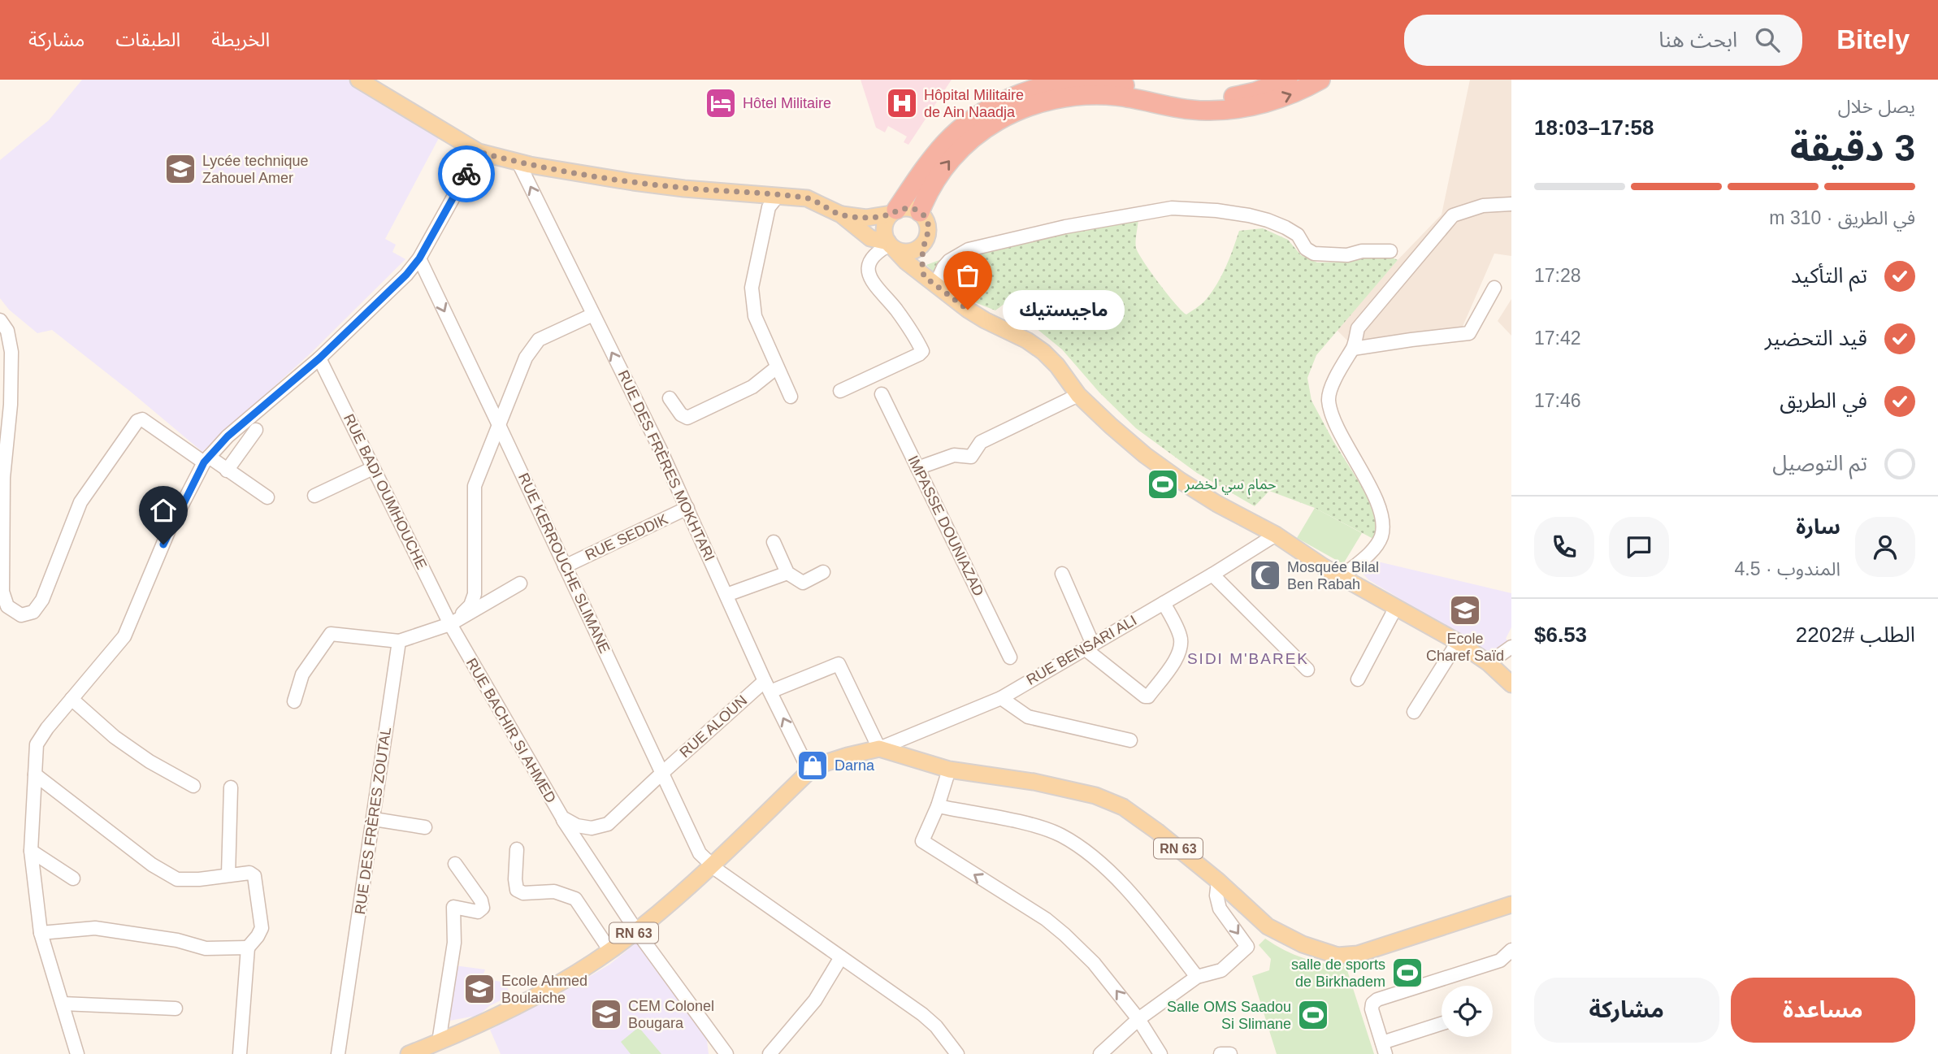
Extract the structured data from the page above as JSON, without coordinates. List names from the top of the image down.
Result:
{
  "streets": {
    "main road": ["RN 63"],
    "street": [
      "RUE DES FRÈRES MOKHTARI",
      "RUE BADI OUMHOUCHE",
      "IMPASSE DOUNIAZAD",
      "RUE SEDDIK",
      "RUE KERROUCHE SLIMANE",
      "RUE BENSARI ALI",
      "RUE ALOUN",
      "RUE BACHIR SI AHMED",
      "RUE DES FRÈRES ZOUTAL"
    ]
  },
  "crossings": [
    ["RUE DES FRÈRES MOKHTARI", "RUE SEDDIK"],
    ["RUE DES FRÈRES MOKHTARI", "RUE ALOUN"],
    ["RUE DES FRÈRES MOKHTARI", "RN 63"],
    ["RUE BADI OUMHOUCHE", "RUE BACHIR SI AHMED"],
    ["RUE SEDDIK", "RUE KERROUCHE SLIMANE"],
    ["RUE KERROUCHE SLIMANE", "RUE ALOUN"],
    ["RUE KERROUCHE SLIMANE", "RUE BACHIR SI AHMED"],
    ["RUE KERROUCHE SLIMANE", "RN 63"],
    ["RUE BENSARI ALI", "RN 63"],
    ["RUE ALOUN", "RUE BACHIR SI AHMED"]
  ],
  "one_way": ["RUE DES FRÈRES MOKHTARI"],
  "districts": ["SIDI M'BAREK"],
  "places": {
    "hotel": ["Hôtel Militaire"],
    "hospital": ["Hôpital Militaire de Ain Naadja"],
    "school or university": [
      "Lycée technique Zahouel Amer",
      "Ecole Charef Saïd",
      "Ecole Ahmed Boulaiche",
      "CEM Colonel Bougara"
    ],
    "other": ["ماجيستيك"],
    "sports": ["حمام سي لخضر", "salle de sports de Birkhadem", "Salle OMS Saadou Si Slimane"],
    "mosque": ["Mosquée Bilal Ben Rabah"],
    "shop": ["Darna"]
  },
  "page": {
    "header": "Bitely",
    "search": "ابحث هنا",
    "nav": ["الخريطة", "الطبقات", "مشاركة"],
    "heading": ["3 دقيقة", "يصل خلال", "17:58–18:03"],
    "panel": [
      "سارة",
      "المندوب · 4.5",
      "الطلب #2202",
      "$6.53"
    ],
    "bar": "في الطريق · 310 m",
    "list": [
      ["تم التأكيد", "17:28"],
      ["قيد التحضير", "17:42"],
      ["في الطريق", "17:46"],
      "تم التوصيل"
    ],
    "bubble": "ماجيستيك",
    "buttons": ["مساعدة", "مشاركة"]
  }
}
